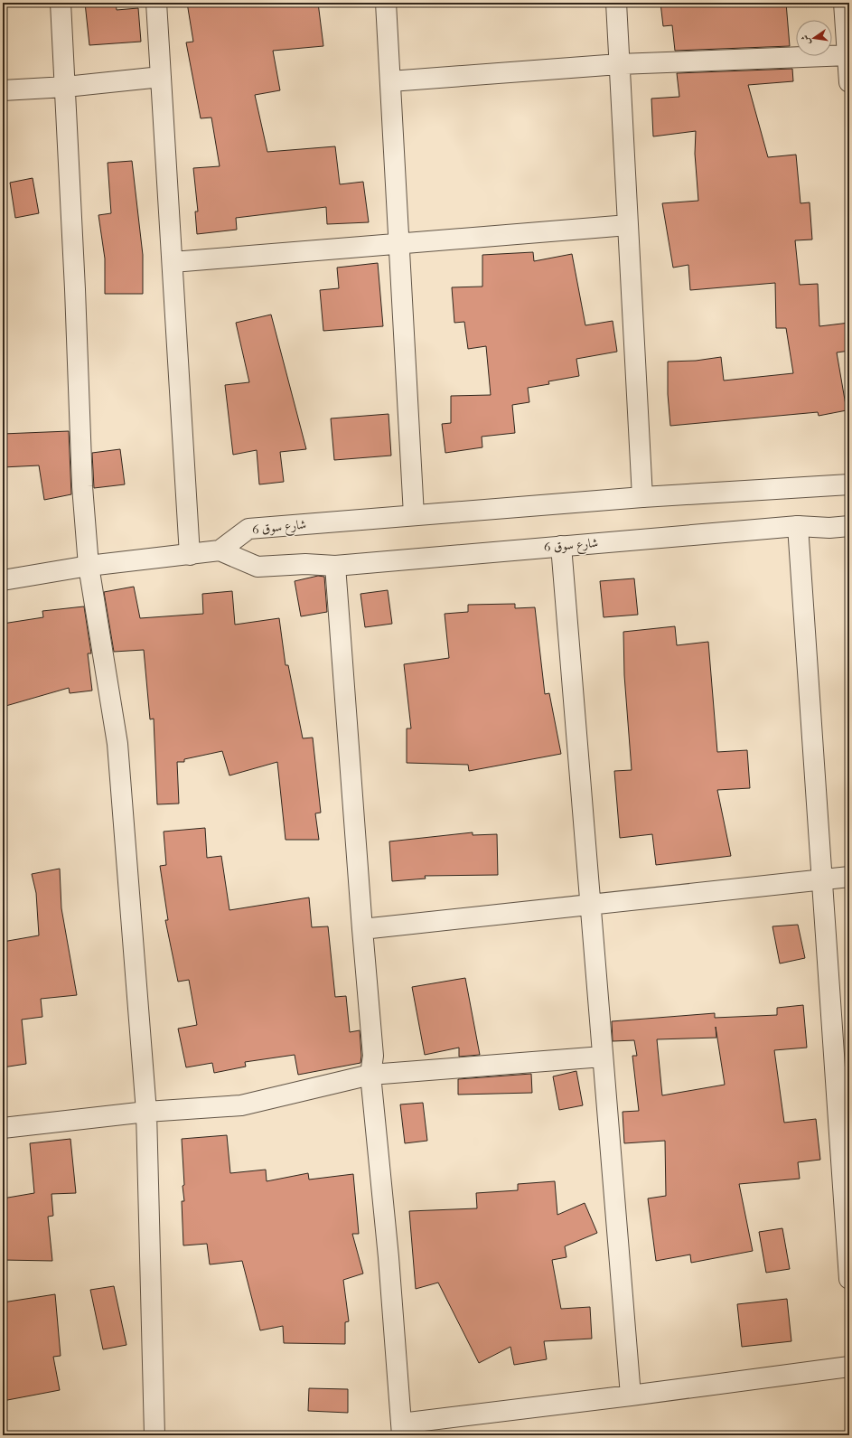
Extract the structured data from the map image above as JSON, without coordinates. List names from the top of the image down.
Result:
{
  "streets": {
    "street": ["شارع سوق 6"]
  },
  "north": "left"
}
